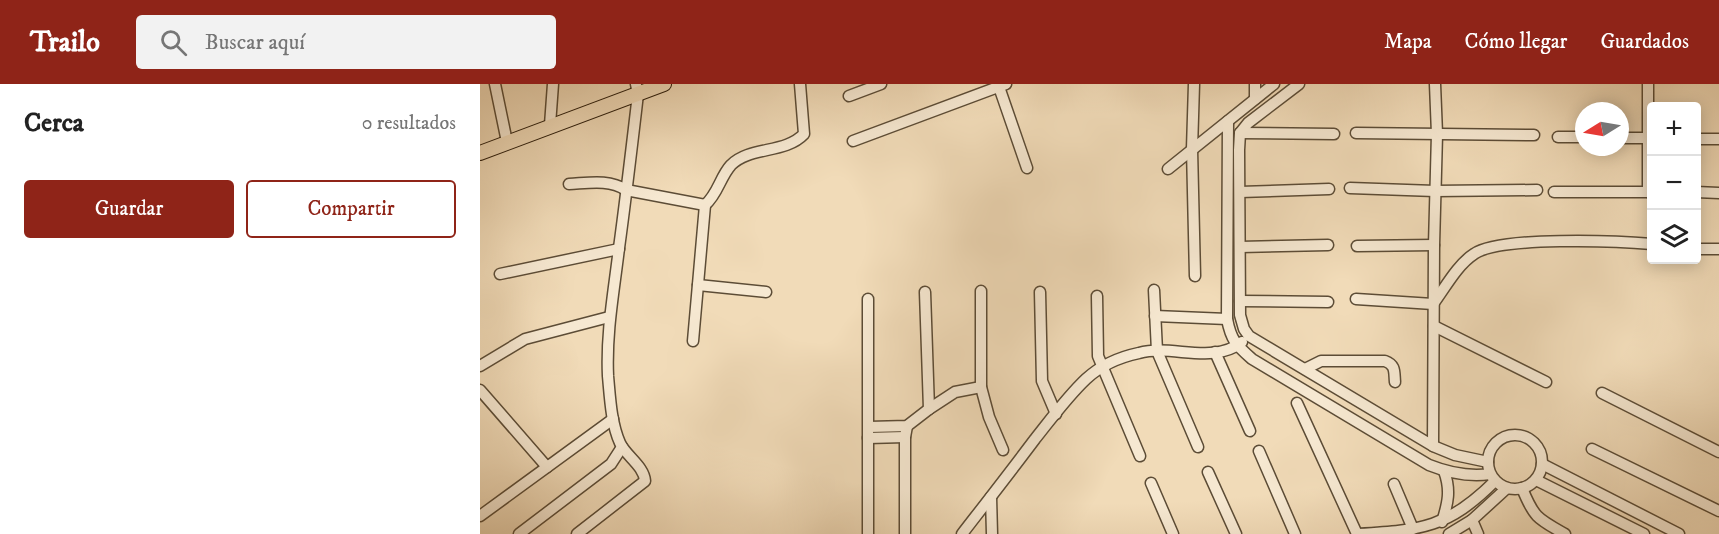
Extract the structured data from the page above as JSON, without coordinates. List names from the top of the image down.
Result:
{
  "north": "left",
  "page": {
    "header": "Trailo",
    "search": "Buscar aquí",
    "nav": ["Mapa", "Cómo llegar", "Guardados"],
    "heading": ["Cerca", "0 resultados"],
    "map_buttons": ["+", "−"],
    "buttons": ["Guardar", "Compartir"]
  }
}
